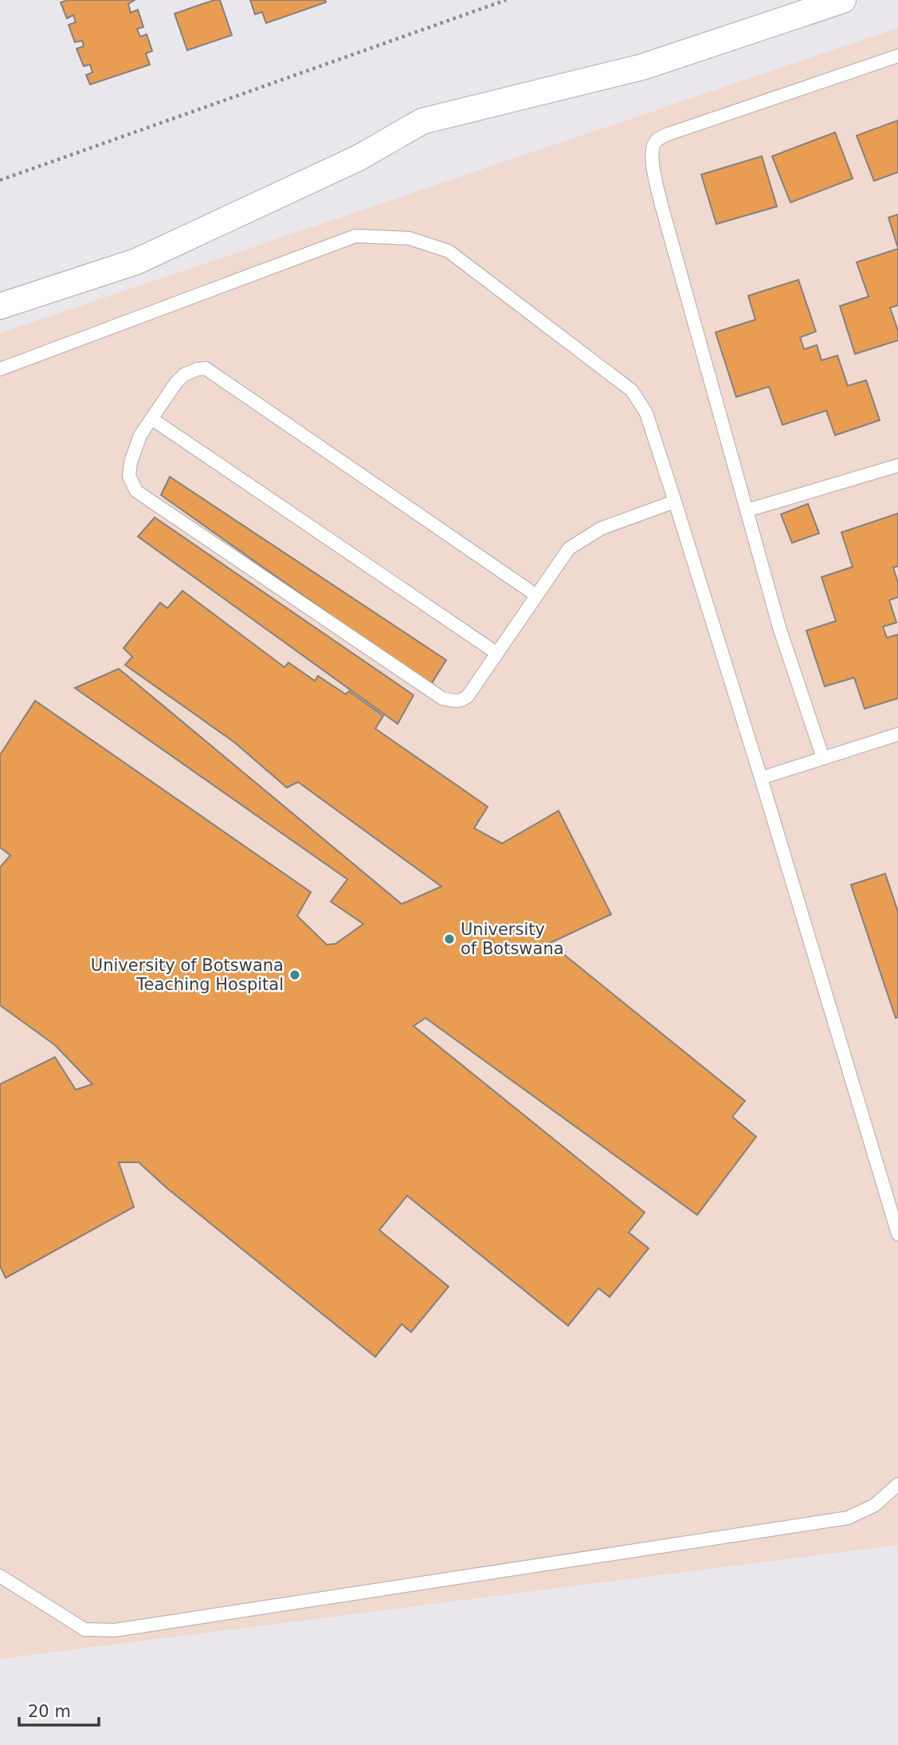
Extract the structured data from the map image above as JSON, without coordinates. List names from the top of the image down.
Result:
{
  "places": ["University of Botswana", "University of Botswana Teaching Hospital"],
  "scale_bar": "20 m"
}
